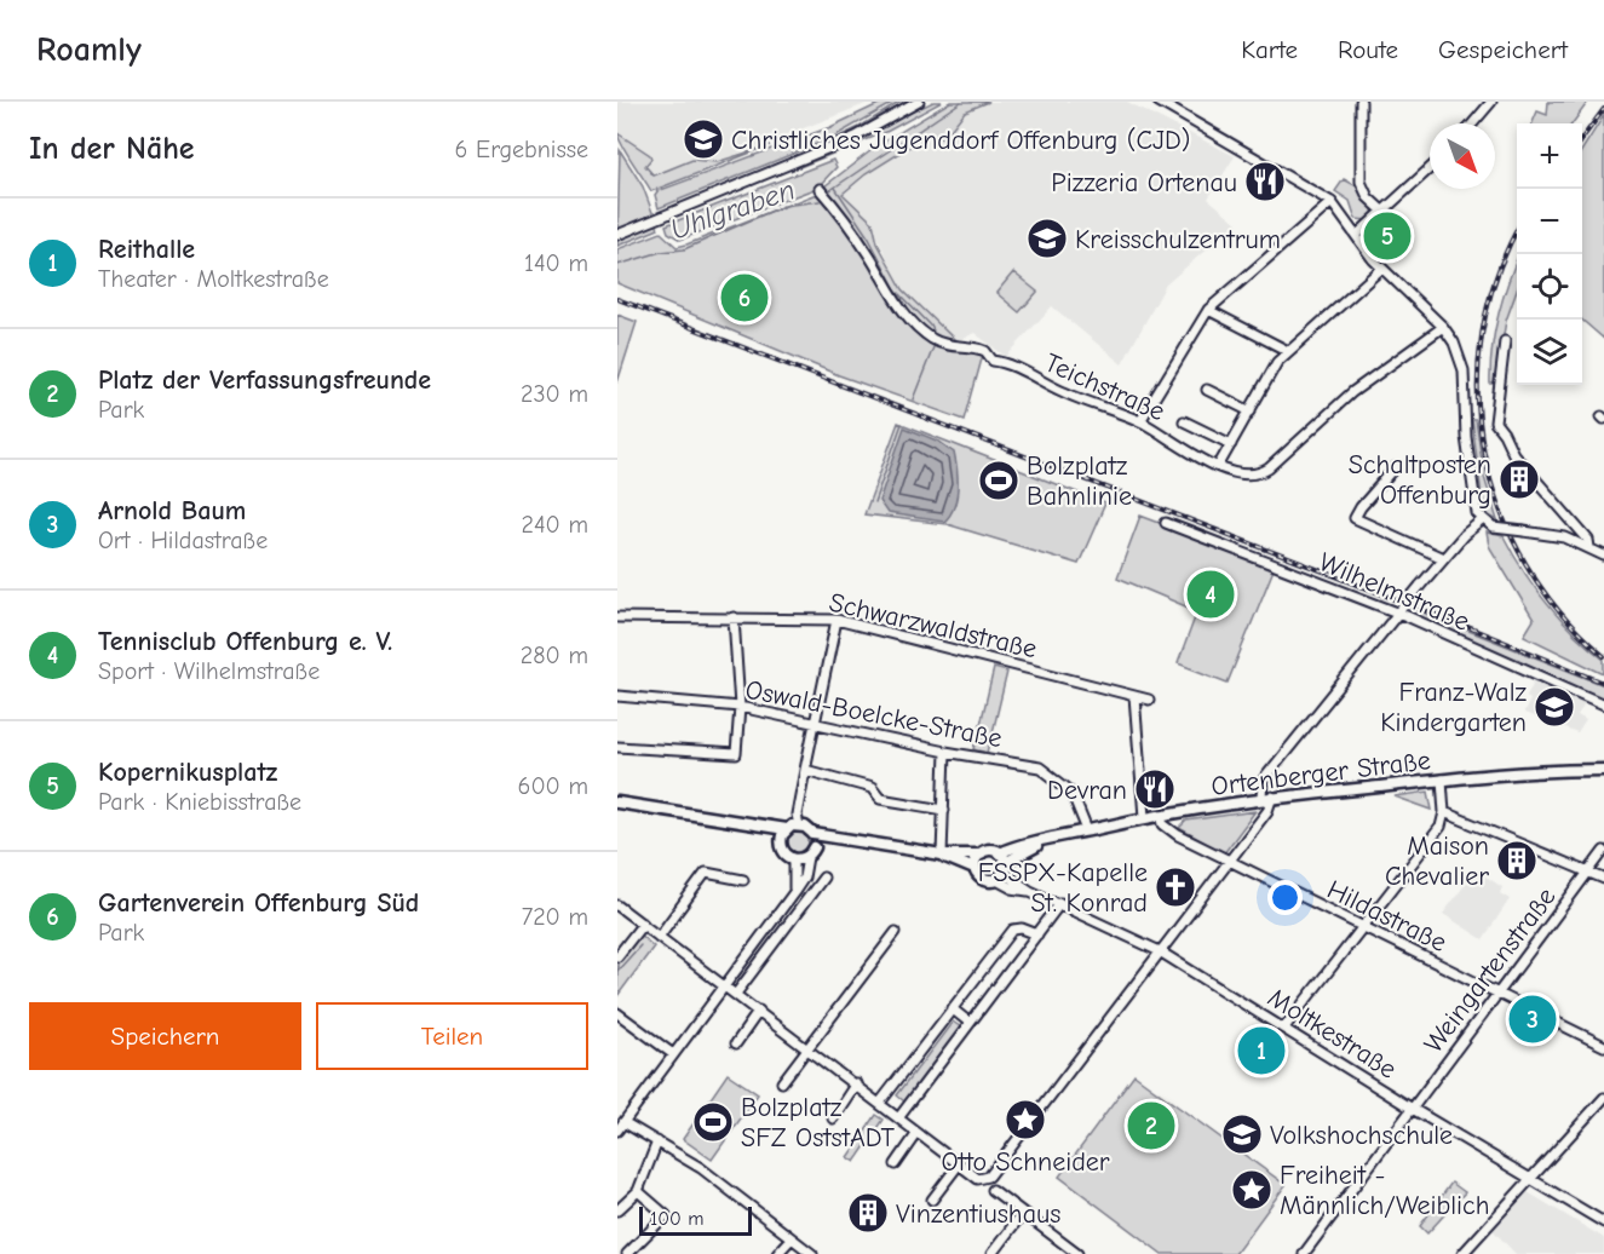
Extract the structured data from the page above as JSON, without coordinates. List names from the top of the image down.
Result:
{
  "streets": {
    "main road": ["Ortenberger Straße"],
    "street": [
      "Teichstraße",
      "Wilhelmstraße",
      "Schwarzwaldstraße",
      "Oswald-Boelcke-Straße",
      "Hildastraße",
      "Weingartenstraße",
      "Moltkestraße"
    ]
  },
  "crossings": [
    ["Oswald-Boelcke-Straße", "Ortenberger Straße"],
    ["Ortenberger Straße", "Hildastraße"],
    ["Ortenberger Straße", "Moltkestraße"],
    ["Hildastraße", "Weingartenstraße"],
    ["Weingartenstraße", "Moltkestraße"]
  ],
  "water": ["Uhlgraben"],
  "places": {
    "school or university": [
      "Christliches Jugenddorf Offenburg (CJD)",
      "Kreisschulzentrum",
      "Franz-Walz Kindergarten",
      "Volkshochschule"
    ],
    "restaurant": ["Pizzeria Ortenau", "Devran"],
    "building": ["Schaltposten Offenburg", "Maison Chevalier", "Vinzentiushaus"],
    "sports": ["Bolzplatz Bahnlinie", "Bolzplatz SFZ OststADT"],
    "church": ["FSSPX-Kapelle St. Konrad"],
    "place": ["Otto Schneider", "Freiheit - Männlich/Weiblich"]
  },
  "scale_bar": "100 m",
  "north": "bottom right",
  "page": {
    "header": "Roamly",
    "nav": ["Karte", "Route", "Gespeichert"],
    "heading": ["In der Nähe", "6 Ergebnisse"],
    "map_buttons": ["+", "−"],
    "list": [
      {
        "mark": "1",
        "name": "Reithalle",
        "note": "Theater · Moltkestraße",
        "value": "140 m"
      },
      {
        "mark": "2",
        "name": "Platz der Verfassungsfreunde",
        "note": "Park",
        "value": "230 m"
      },
      {
        "mark": "3",
        "name": "Arnold Baum",
        "note": "Ort · Hildastraße",
        "value": "240 m"
      },
      {
        "mark": "4",
        "name": "Tennisclub Offenburg e. V.",
        "note": "Sport · Wilhelmstraße",
        "value": "280 m"
      },
      {
        "mark": "5",
        "name": "Kopernikusplatz",
        "note": "Park · Kniebisstraße",
        "value": "600 m"
      },
      {
        "mark": "6",
        "name": "Gartenverein Offenburg Süd",
        "note": "Park",
        "value": "720 m"
      }
    ],
    "pins": [
      "5",
      "6",
      "4",
      "3",
      "1",
      "2"
    ],
    "buttons": ["Speichern", "Teilen"],
    "scale": "100 m"
  }
}
